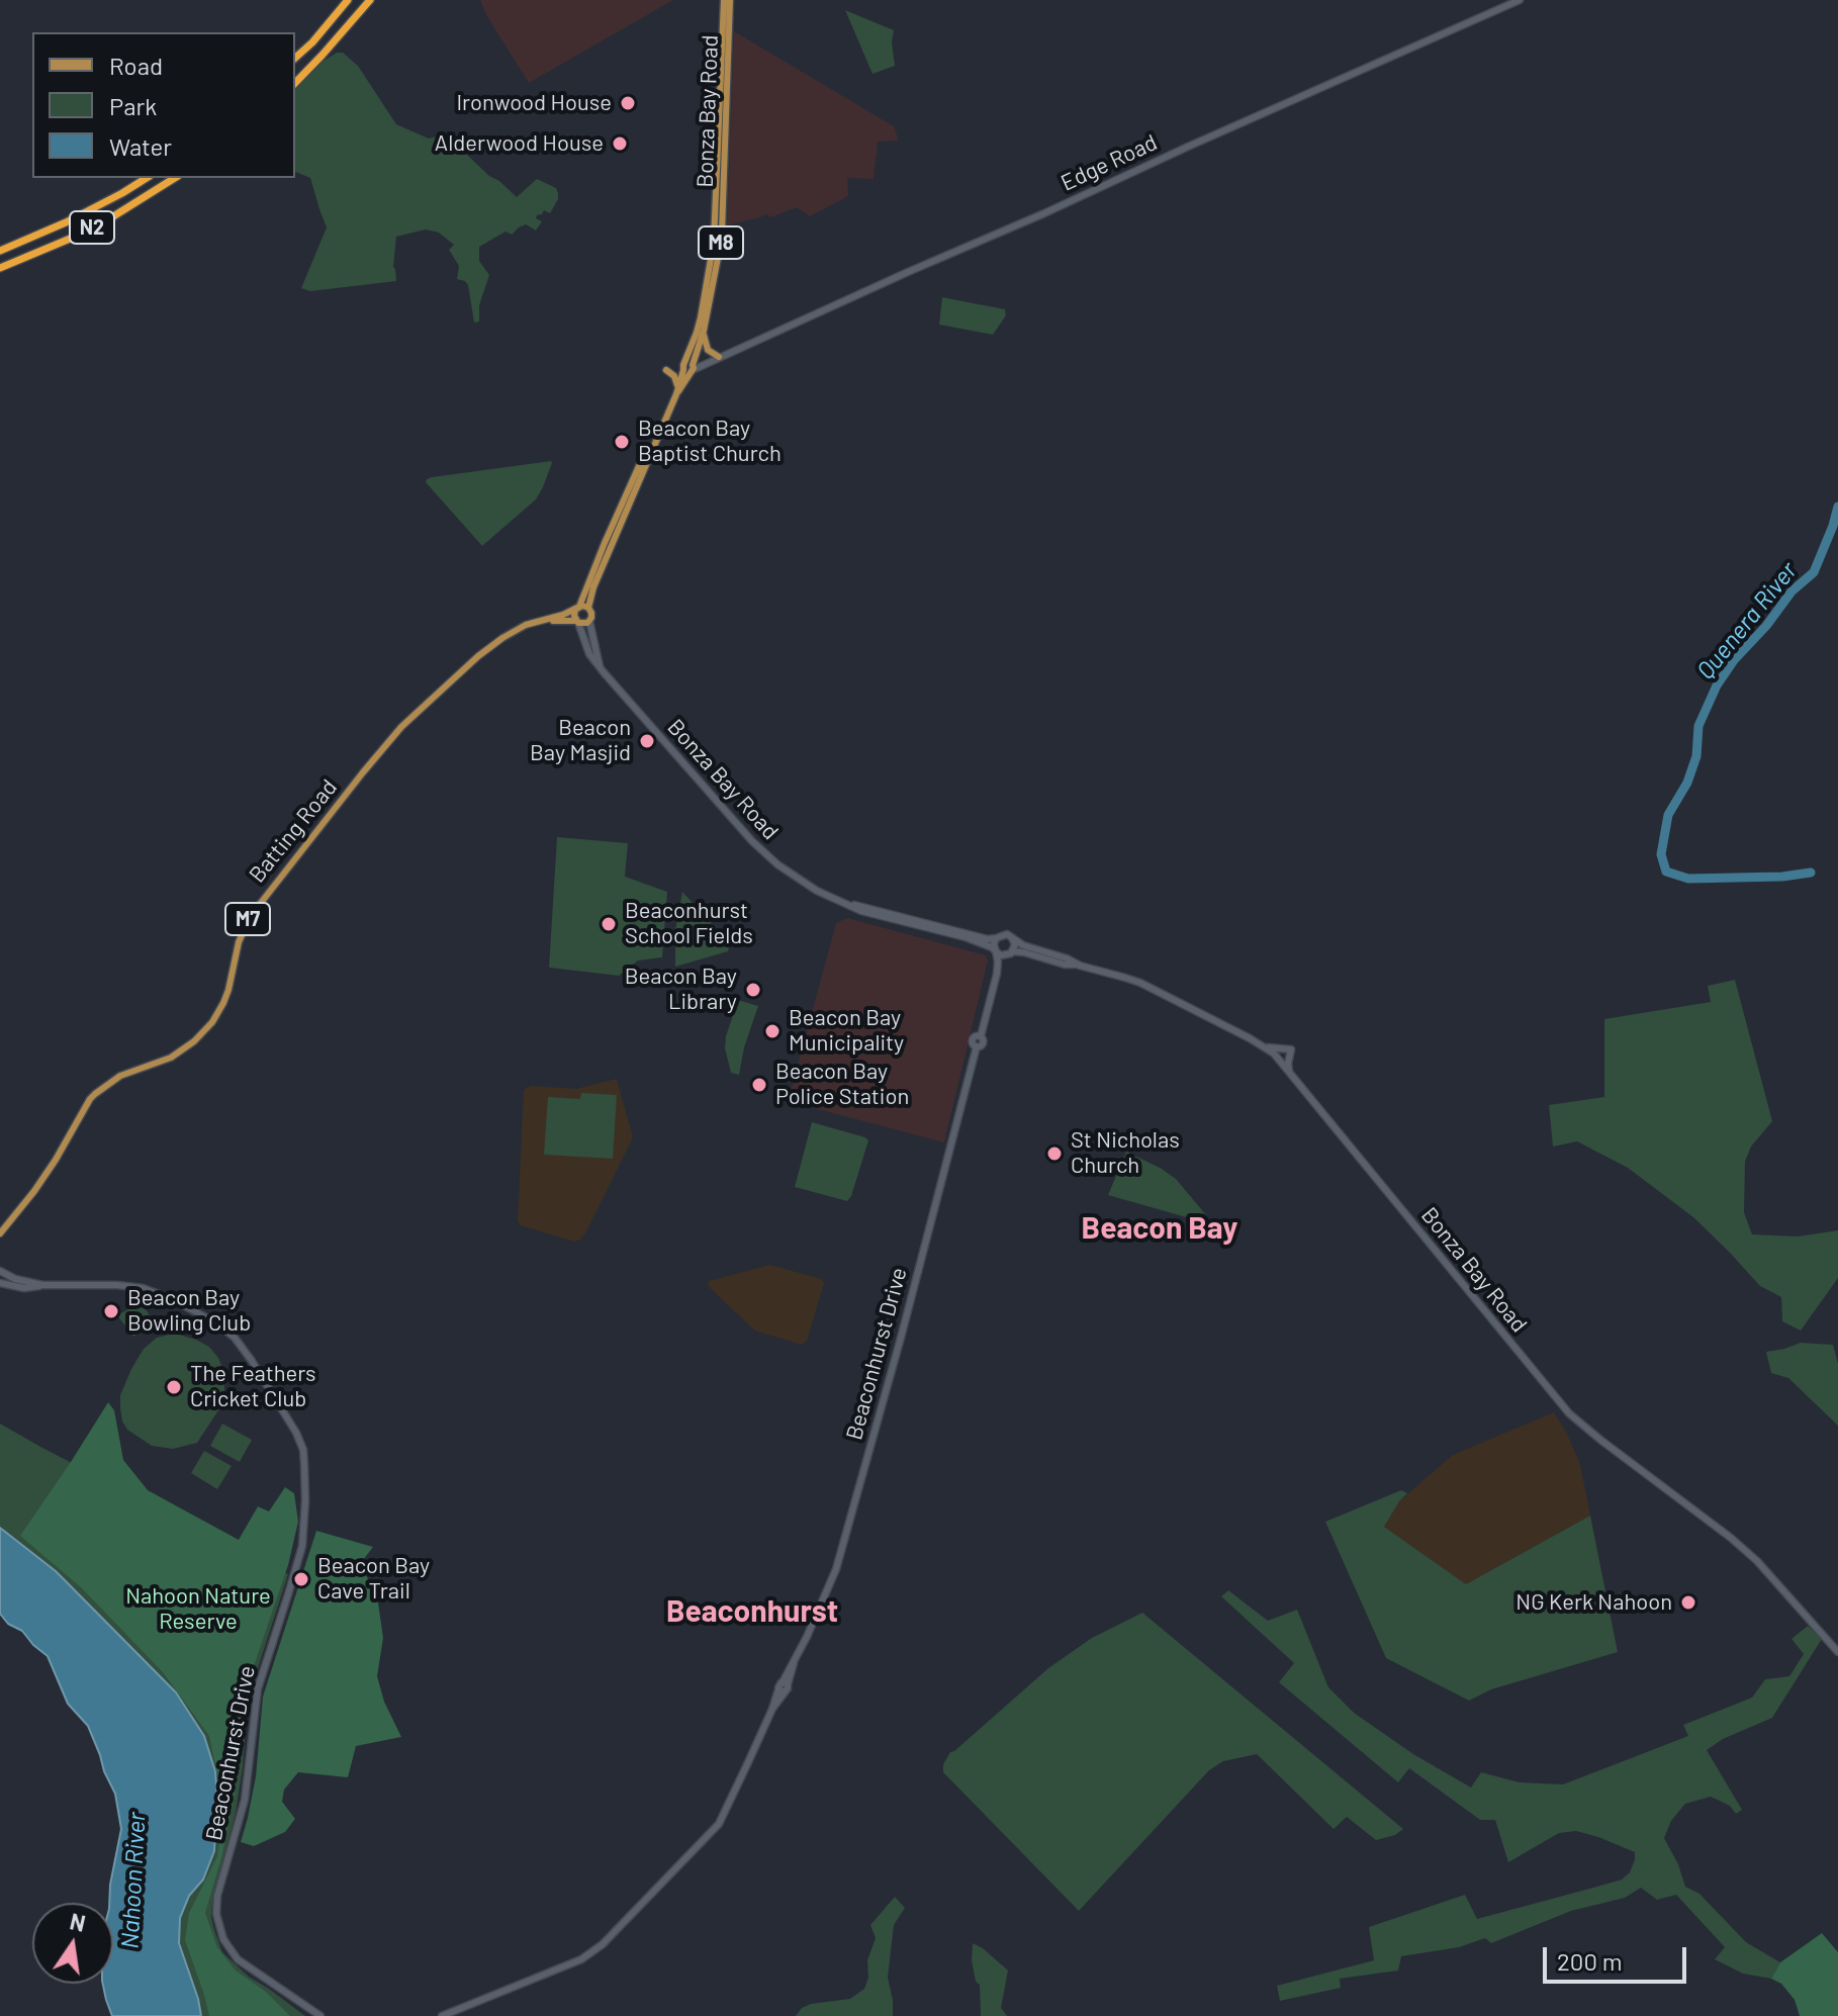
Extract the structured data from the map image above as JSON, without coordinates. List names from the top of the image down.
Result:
{
  "streets": {
    "highway": ["N2"],
    "main road": [
      "Bonza Bay Road",
      "M8",
      "Batting Road",
      "M7"
    ],
    "street": ["Edge Road", "Beaconhurst Drive"]
  },
  "crossings": [
    ["Bonza Bay Road", "Edge Road"],
    ["Bonza Bay Road", "Batting Road"]
  ],
  "districts": ["Beacon Bay", "Beaconhurst"],
  "water": ["Quenera River", "Nahoon River"],
  "parks": ["Nahoon Nature Reserve"],
  "places": [
    "Ironwood House",
    "Alderwood House",
    "Beacon Bay Baptist Church",
    "Beacon Bay Masjid",
    "Beaconhurst School Fields",
    "Beacon Bay Library",
    "Beacon Bay Municipality",
    "Beacon Bay Police Station",
    "St Nicholas Church",
    "Beacon Bay Bowling Club",
    "The Feathers Cricket Club",
    "Beacon Bay Cave Trail",
    "NG Kerk Nahoon"
  ],
  "legend": ["Road", "Park", "Water"],
  "scale_bar": "200 m",
  "north": "top"
}
